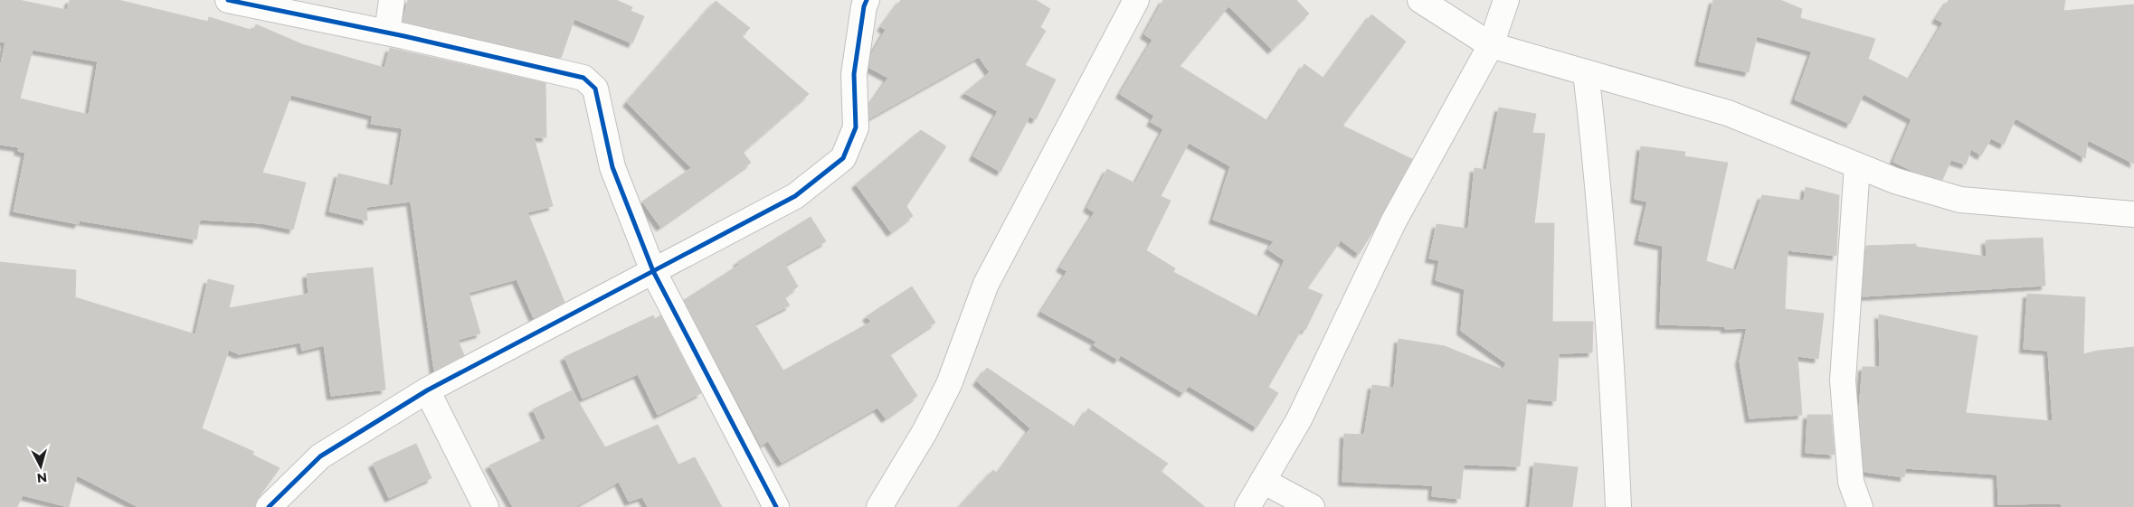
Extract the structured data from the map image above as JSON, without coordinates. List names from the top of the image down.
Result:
{
  "north": "bottom"
}
